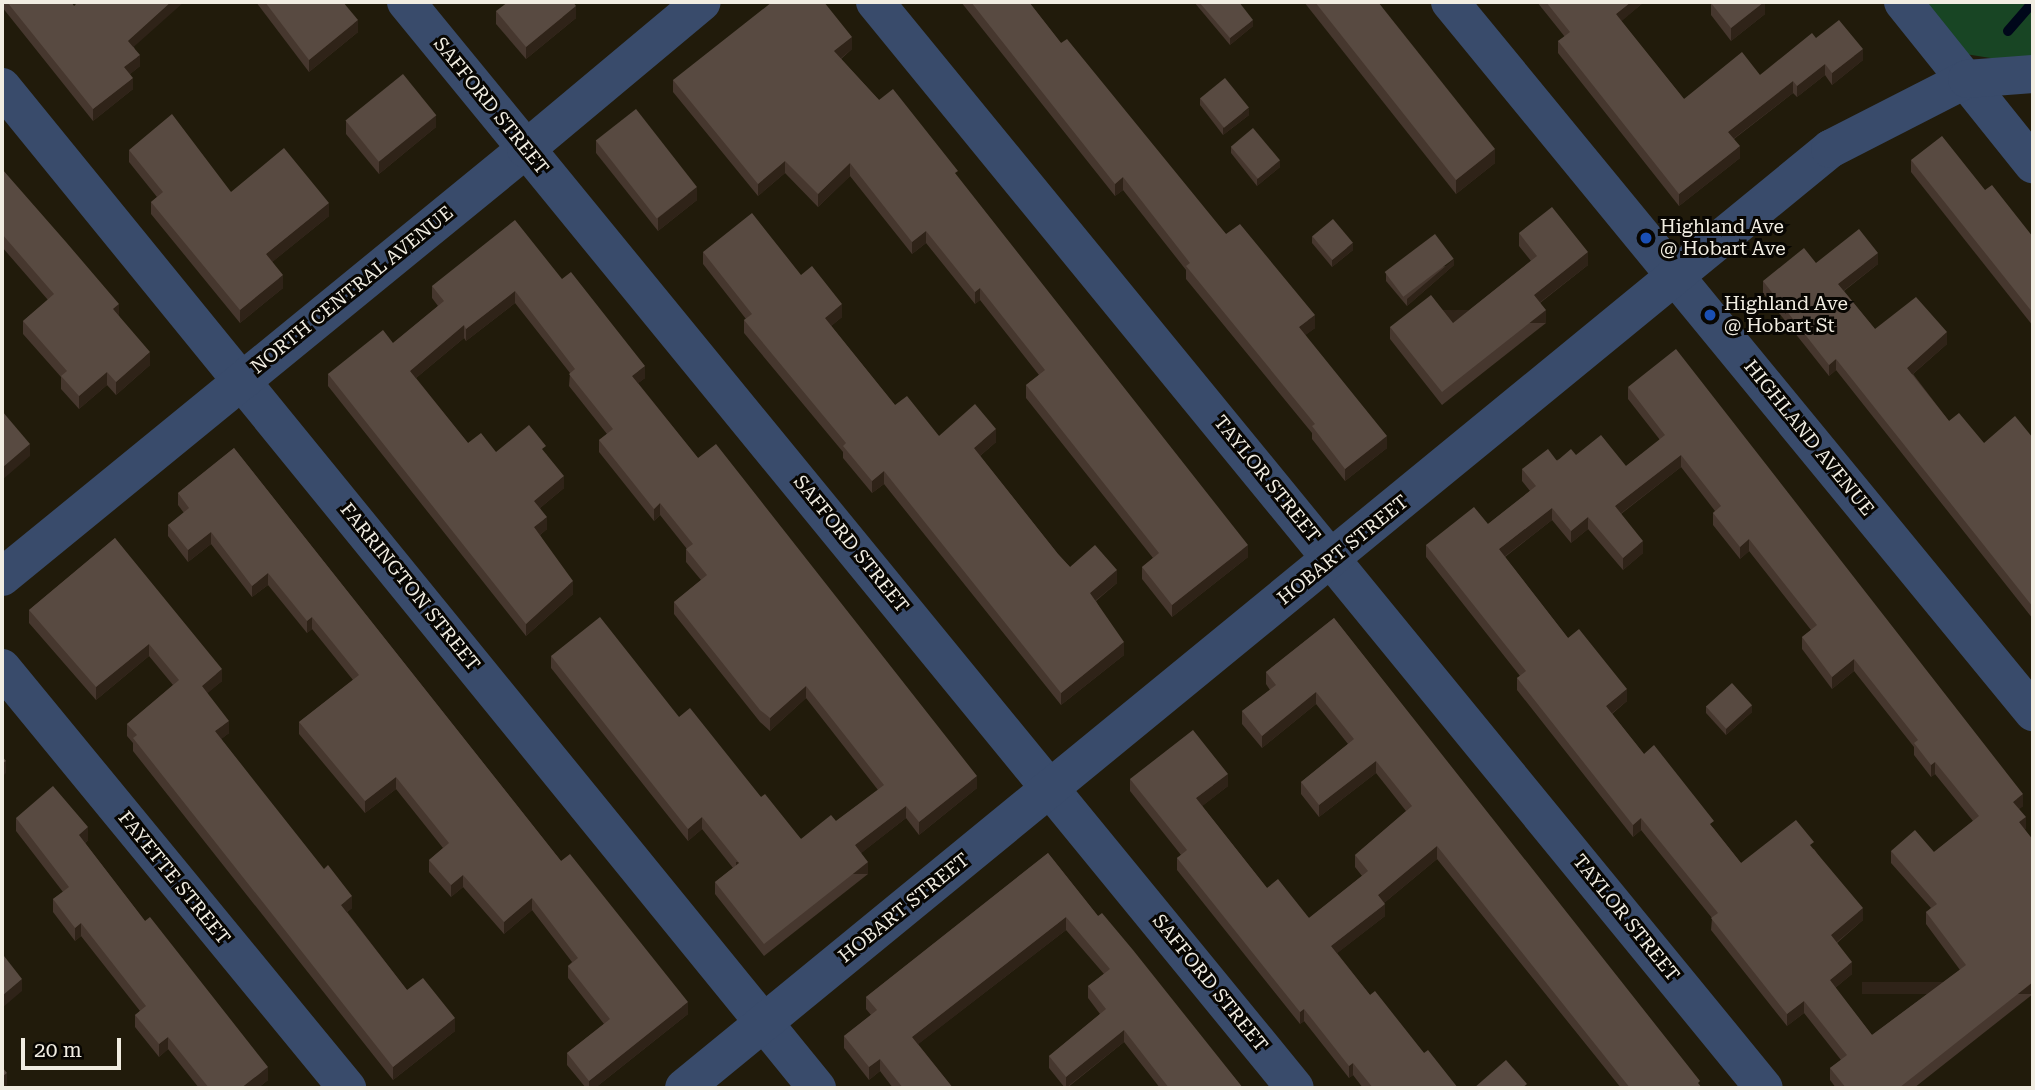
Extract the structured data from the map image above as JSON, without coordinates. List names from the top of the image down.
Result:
{
  "streets": {
    "street": [
      "SAFFORD STREET",
      "NORTH CENTRAL AVENUE",
      "HIGHLAND AVENUE",
      "TAYLOR STREET",
      "HOBART STREET",
      "FARRINGTON STREET",
      "FAYETTE STREET"
    ]
  },
  "crossings": [
    ["SAFFORD STREET", "NORTH CENTRAL AVENUE"],
    ["SAFFORD STREET", "HOBART STREET"],
    ["NORTH CENTRAL AVENUE", "FARRINGTON STREET"],
    ["HIGHLAND AVENUE", "HOBART STREET"],
    ["TAYLOR STREET", "HOBART STREET"],
    ["HOBART STREET", "FARRINGTON STREET"]
  ],
  "places": ["Highland Ave @ Hobart Ave", "Highland Ave @ Hobart St"],
  "scale_bar": "20 m"
}
